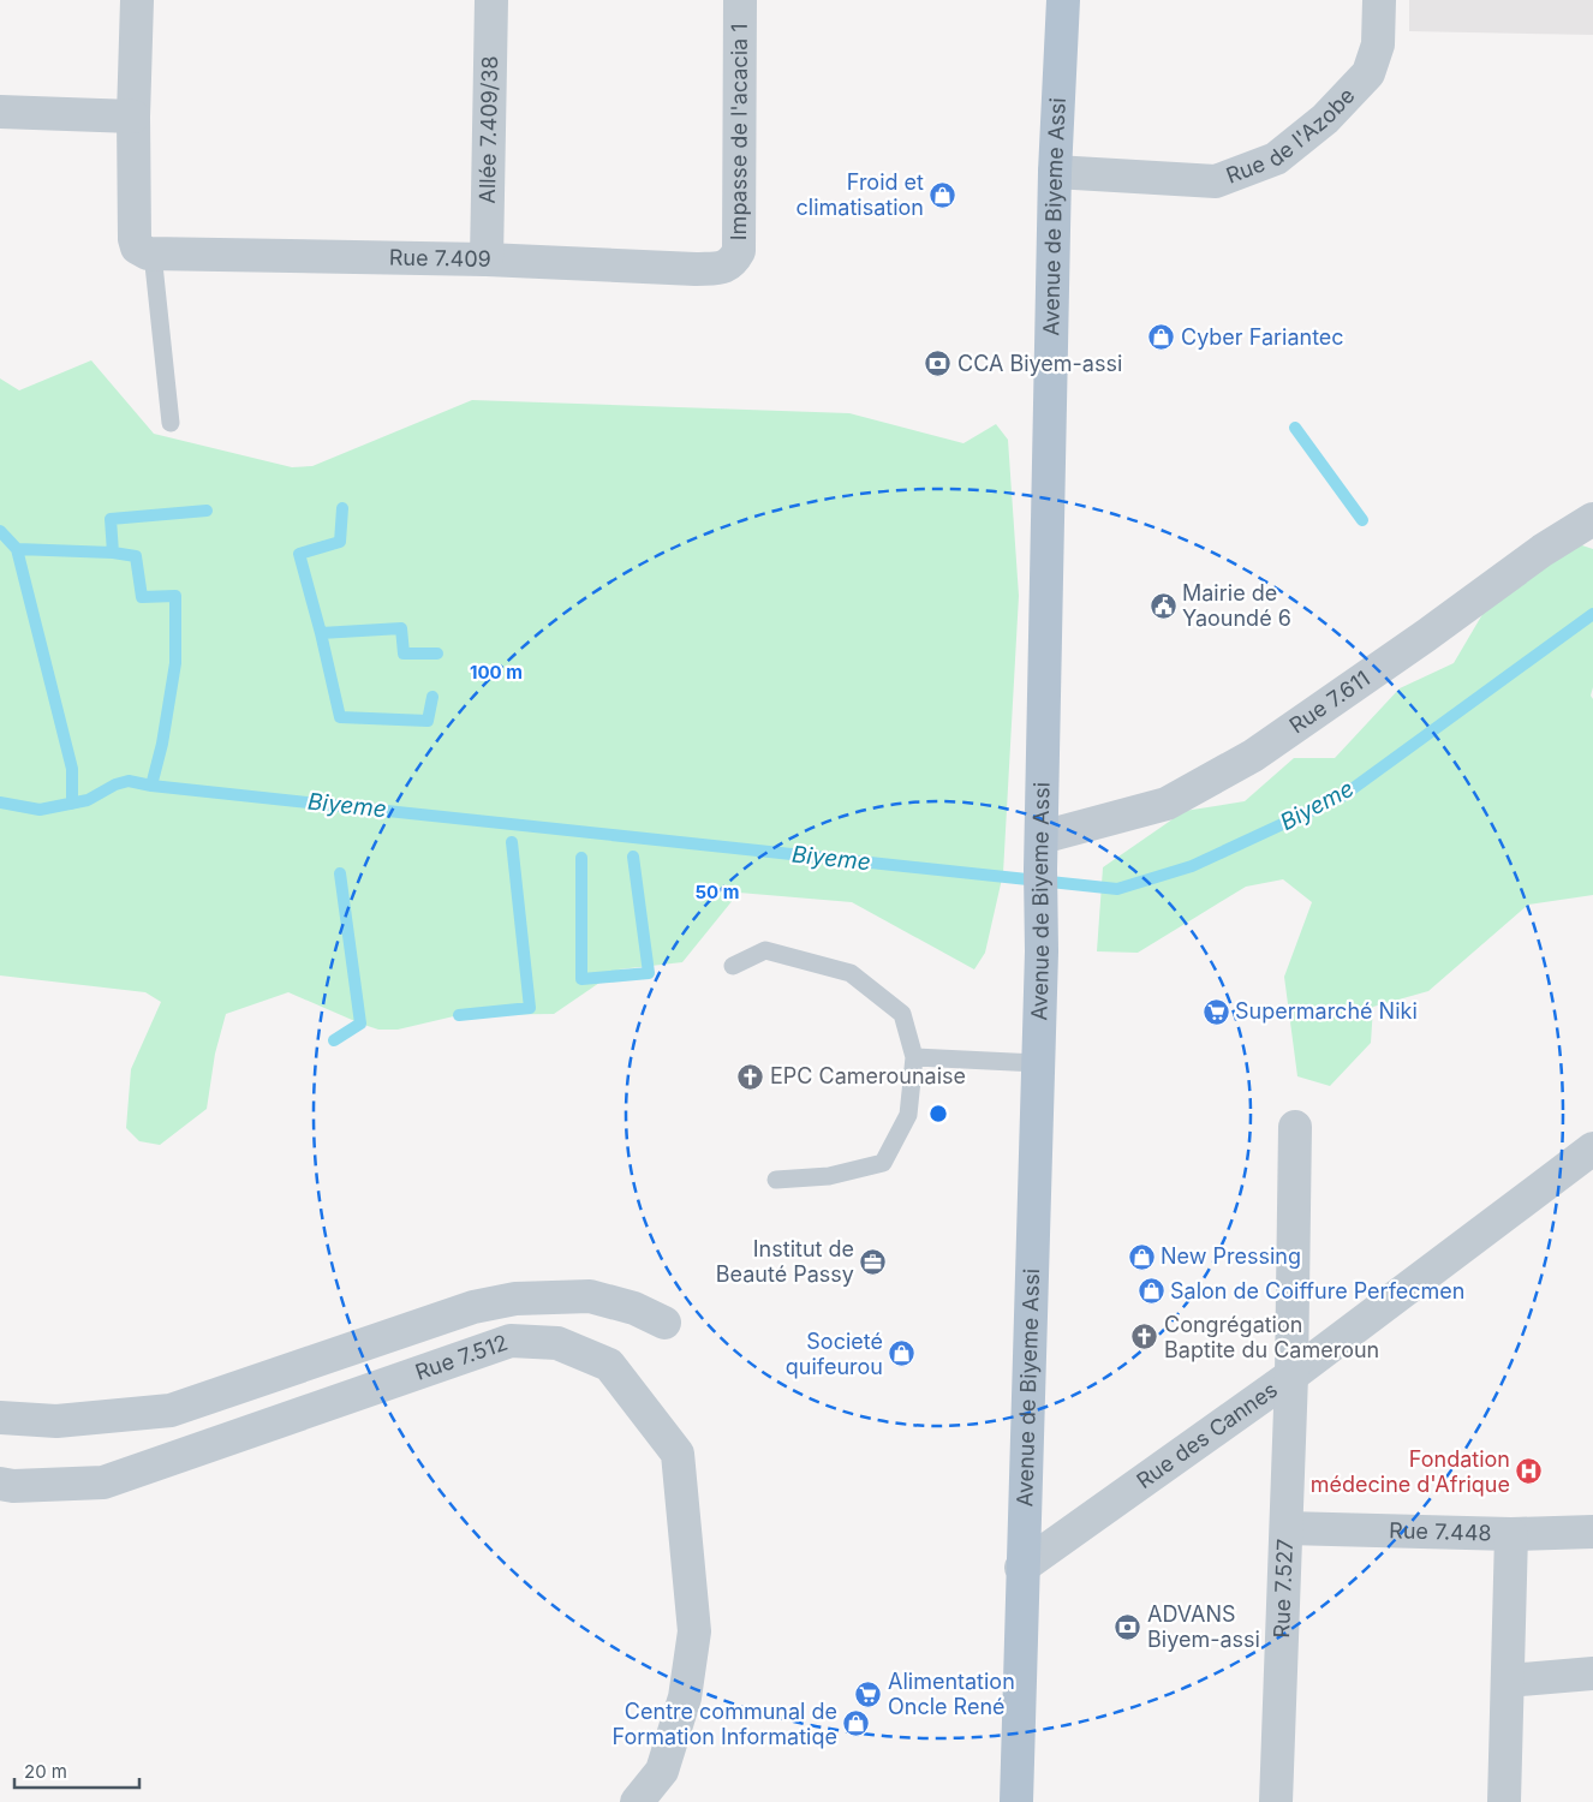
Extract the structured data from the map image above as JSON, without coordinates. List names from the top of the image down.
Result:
{
  "streets": {
    "main road": ["Avenue de Biyeme Assi"],
    "street": [
      "Allée 7.409/38",
      "Impasse de l'acacia 1",
      "Rue de l'Azobe",
      "Rue 7.409",
      "Rue 7.611",
      "Rue 7.512",
      "Rue des Cannes",
      "Rue 7.448",
      "Rue 7.527"
    ]
  },
  "crossings": [
    ["Allée 7.409/38", "Rue 7.409"],
    ["Impasse de l'acacia 1", "Rue 7.409"],
    ["Rue de l'Azobe", "Avenue de Biyeme Assi"],
    ["Avenue de Biyeme Assi", "Rue 7.611"],
    ["Avenue de Biyeme Assi", "Rue des Cannes"],
    ["Rue des Cannes", "Rue 7.527"],
    ["Rue 7.448", "Rue 7.527"]
  ],
  "water": ["Biyeme"],
  "places": {
    "shop": [
      "Froid et climatisation",
      "Cyber Fariantec",
      "New Pressing",
      "Salon de Coiffure Perfecmen",
      "Societé quifeurou",
      "Centre communal de Formation Informatiqe"
    ],
    "bank": ["CCA Biyem-assi", "ADVANS Biyem-assi"],
    "public building": ["Mairie de Yaoundé 6"],
    "supermarket": ["Supermarché Niki", "Alimentation Oncle René"],
    "church": ["EPC Camerounaise", "Congrégation Baptite du Cameroun"],
    "office": ["Institut de Beauté Passy"],
    "hospital": ["Fondation médecine d'Afrique"]
  },
  "scale_bar": "20 m",
  "rings": ["100 m", "50 m"]
}
